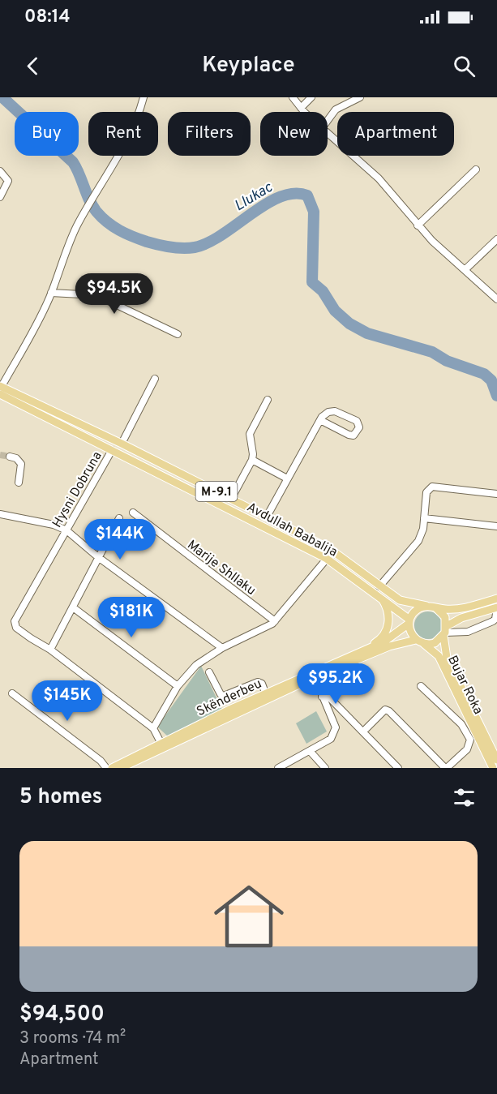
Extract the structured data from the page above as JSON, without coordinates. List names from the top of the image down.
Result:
{
  "streets": {
    "main road": [
      "M-9.1",
      "Avdullah Babalija",
      "Bujar Roka",
      "Skënderbeu"
    ],
    "street": ["Hysni Dobruna", "Marije Shllaku"]
  },
  "crossings": [
    ["Hysni Dobruna", "Avdullah Babalija"],
    ["Hysni Dobruna", "Skënderbeu"],
    ["M-9.1", "Avdullah Babalija"],
    ["M-9.1", "Bujar Roka"],
    ["M-9.1", "Skënderbeu"],
    ["Avdullah Babalija", "Bujar Roka"],
    ["Avdullah Babalija", "Skënderbeu"],
    ["Bujar Roka", "Skënderbeu"]
  ],
  "water": ["Llukac"],
  "page": {
    "status": "08:14",
    "header": "Keyplace",
    "chip": [
      "Buy",
      "Rent",
      "Filters",
      "New",
      "Apartment"
    ],
    "price": [
      "$94.5K",
      "$144K",
      "$181K",
      "$95.2K",
      "$145K"
    ],
    "heading": "5 homes",
    "list": [
      {
        "name": "$94,500",
        "note": "3 rooms · 74 m² · Apartment"
      }
    ]
  }
}
